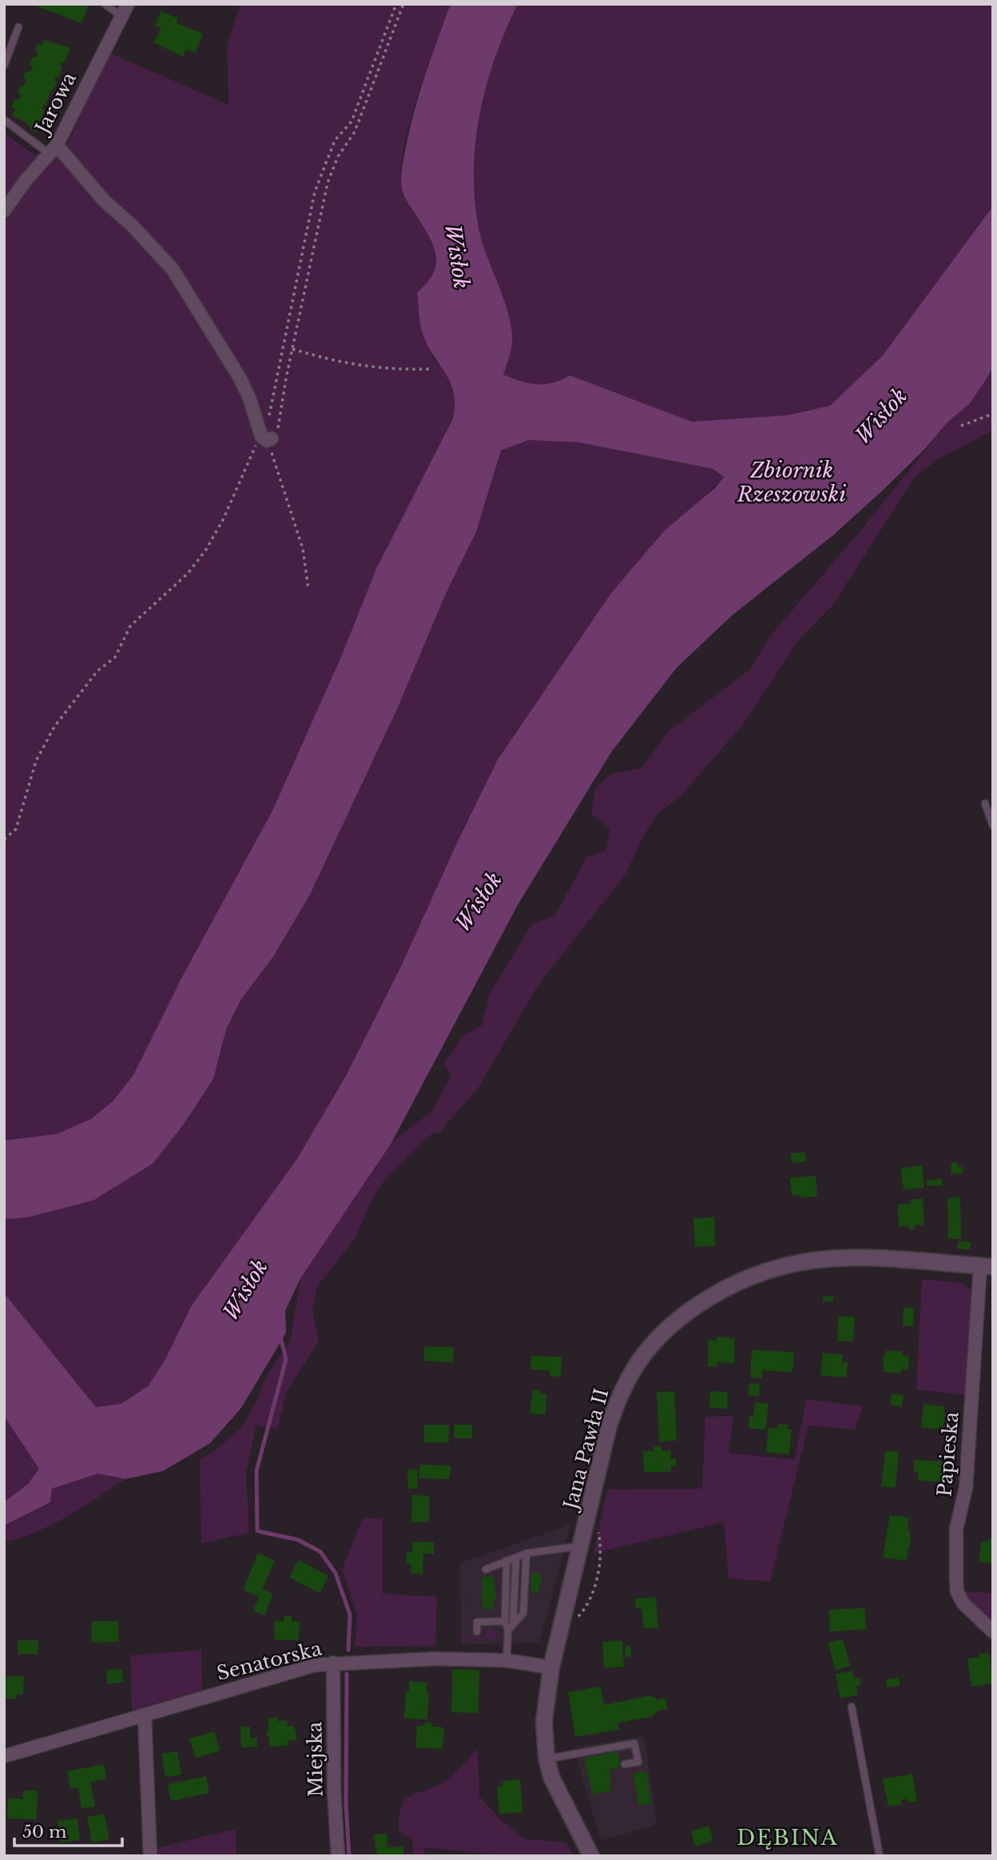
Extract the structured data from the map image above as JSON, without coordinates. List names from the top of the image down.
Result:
{
  "streets": {
    "street": [
      "Jarowa",
      "Jana Pawła II",
      "Papieska",
      "Senatorska",
      "Miejska"
    ]
  },
  "crossings": [
    ["Jana Pawła II", "Papieska"],
    ["Jana Pawła II", "Senatorska"],
    ["Senatorska", "Miejska"]
  ],
  "districts": ["DĘBINA"],
  "water": ["Wisłok", "Zbiornik Rzeszowski"],
  "scale_bar": "50 m"
}
